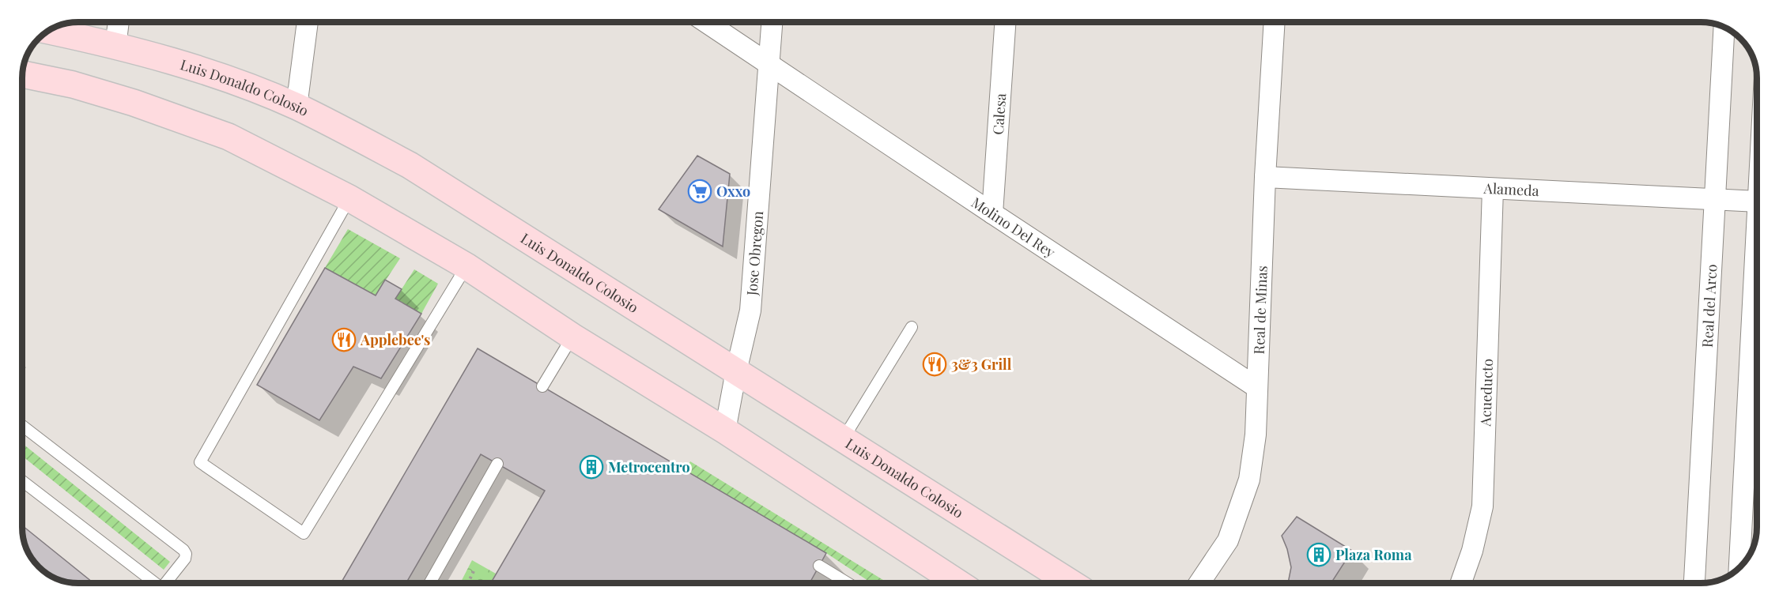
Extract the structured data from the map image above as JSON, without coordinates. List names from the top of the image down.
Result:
{
  "streets": {
    "main road": ["Luis Donaldo Colosio"],
    "street": [
      "Calesa",
      "Alameda",
      "Molino Del Rey",
      "Jose Obregon",
      "Real del Arco",
      "Real de Minas",
      "Acueducto"
    ]
  },
  "crossings": [
    ["Luis Donaldo Colosio", "Jose Obregon"],
    ["Calesa", "Molino Del Rey"],
    ["Alameda", "Real del Arco"],
    ["Alameda", "Real de Minas"],
    ["Alameda", "Acueducto"],
    ["Molino Del Rey", "Jose Obregon"],
    ["Molino Del Rey", "Real de Minas"]
  ],
  "places": {
    "supermarket": ["Oxxo"],
    "restaurant": ["Applebee's", "3&3 Grill"],
    "building": ["Metrocentro", "Plaza Roma"]
  }
}
